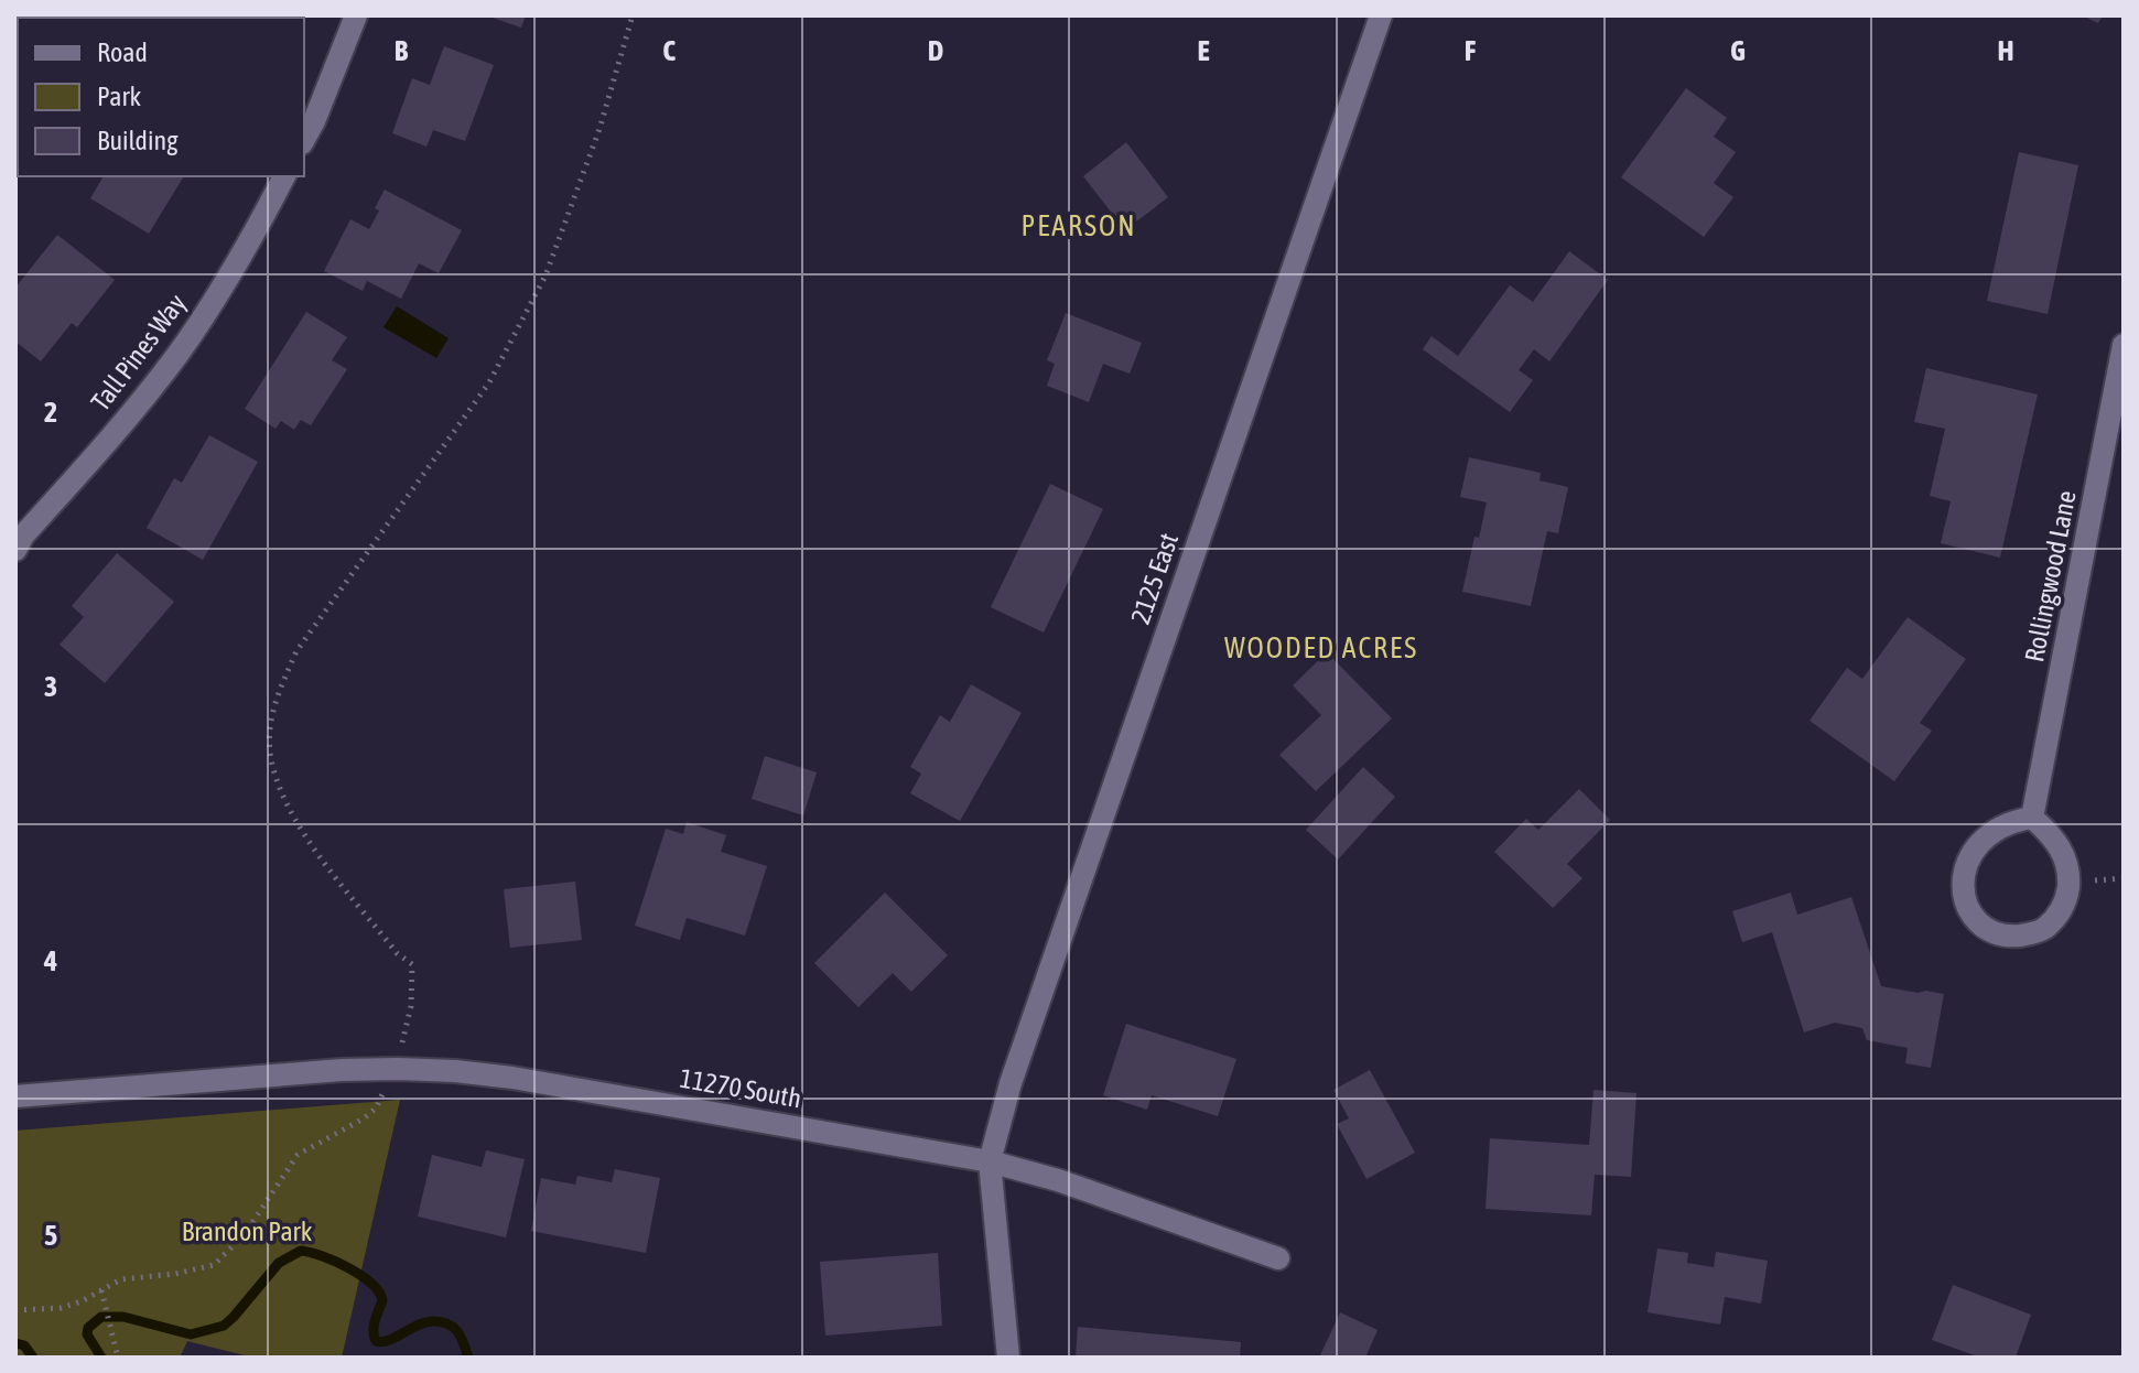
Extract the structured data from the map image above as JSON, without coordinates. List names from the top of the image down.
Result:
{
  "streets": {
    "street": [
      "Tall Pines Way",
      "Rollingwood Lane",
      "2125 East",
      "11270 South"
    ]
  },
  "crossings": [
    ["2125 East", "11270 South"]
  ],
  "districts": ["PEARSON", "WOODED ACRES"],
  "parks": ["Brandon Park"],
  "legend": ["Road", "Park", "Building"],
  "grid": {
    "columns": [
      "B",
      "C",
      "D",
      "E",
      "F",
      "G",
      "H"
    ],
    "rows": [
      "2",
      "3",
      "4",
      "5"
    ]
  }
}
